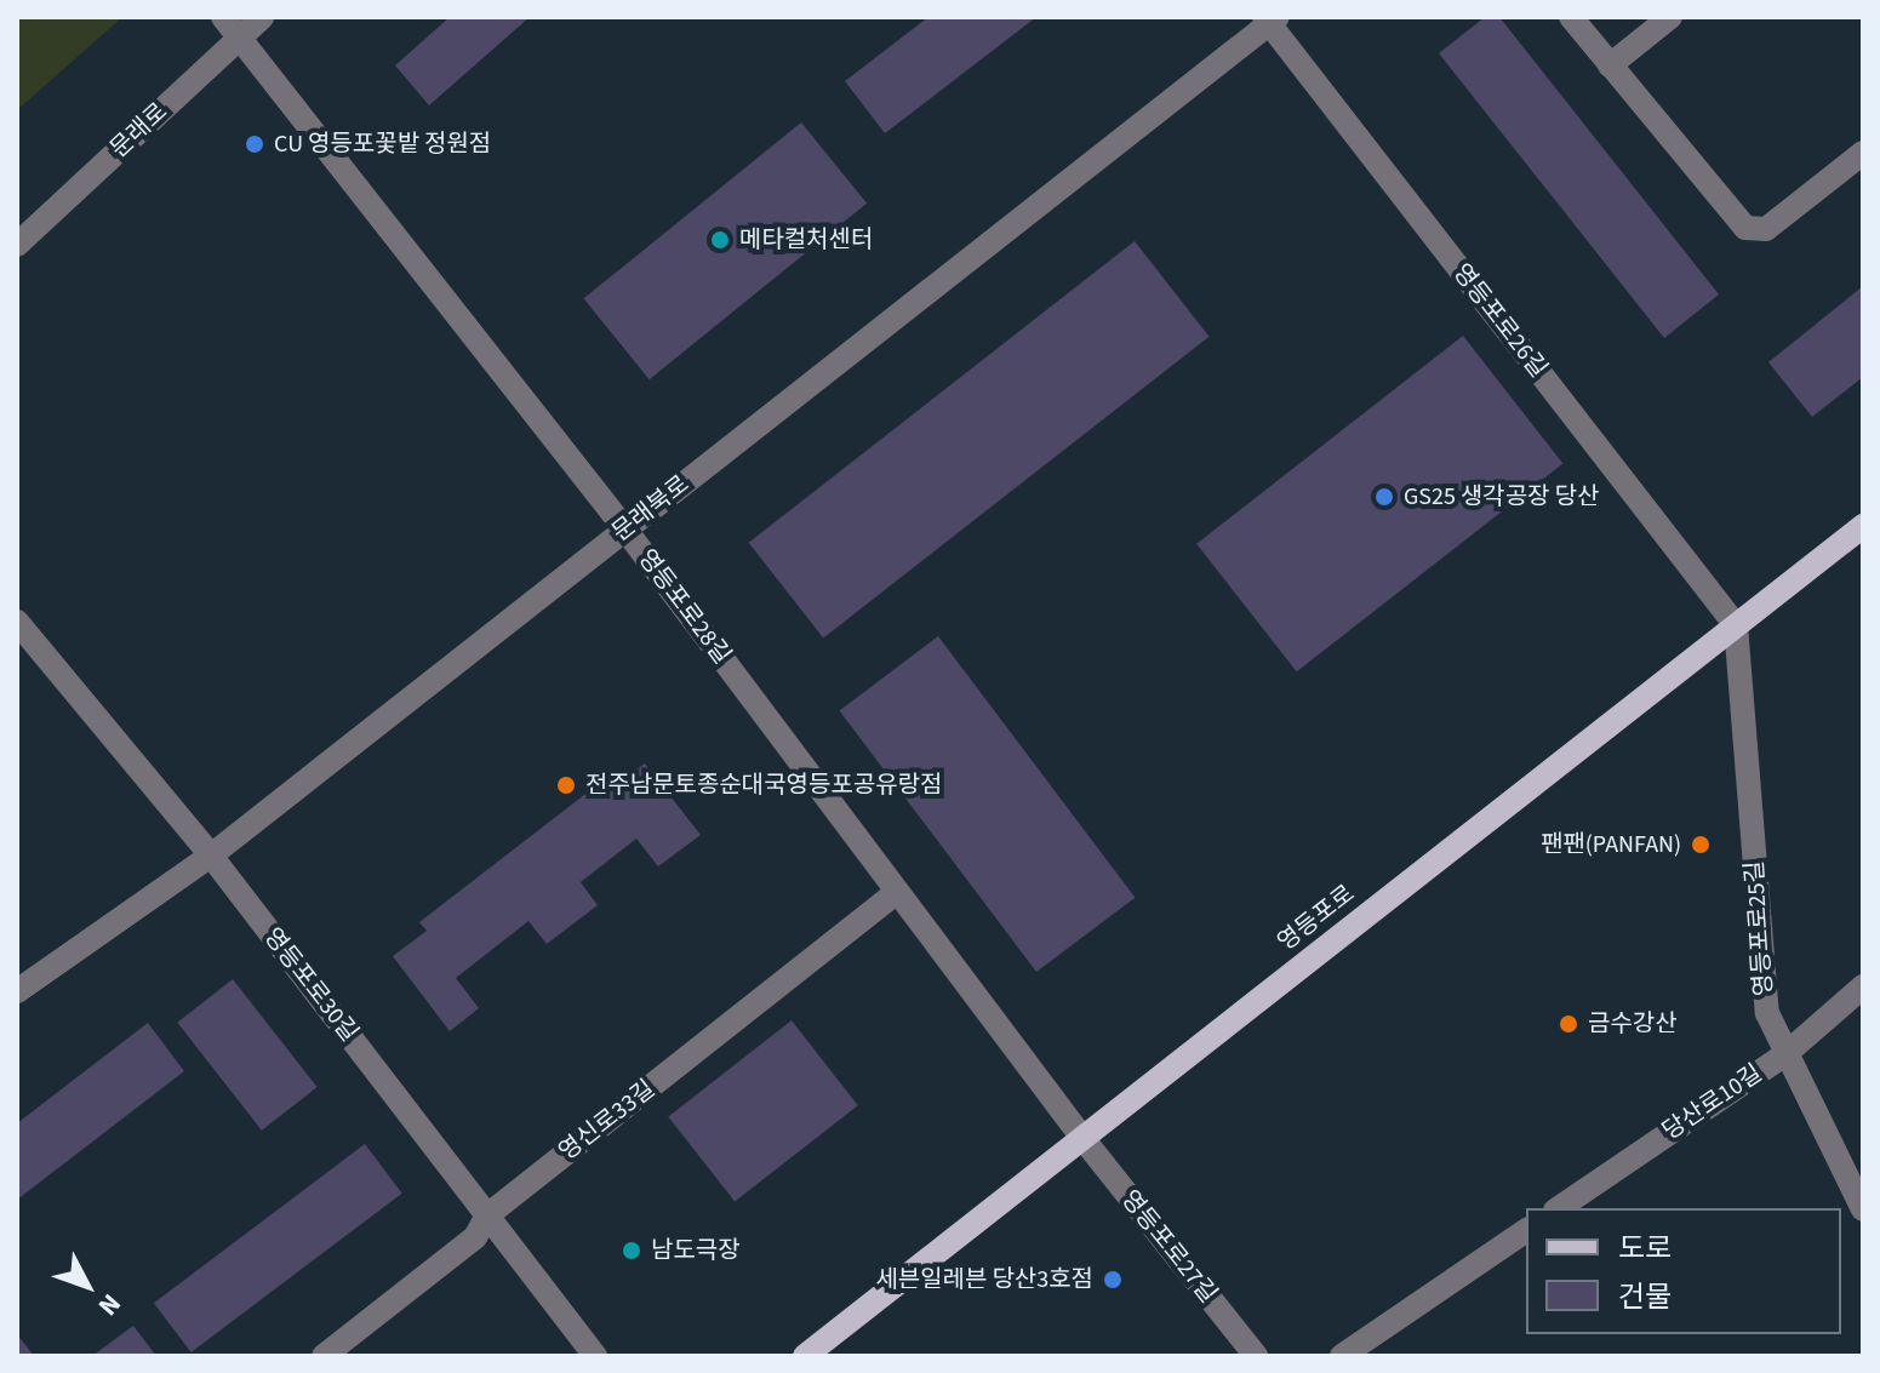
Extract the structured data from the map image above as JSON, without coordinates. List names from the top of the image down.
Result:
{
  "streets": {
    "main road": ["영등포로"],
    "street": [
      "문래로",
      "영등포로26길",
      "문래북로",
      "영등포로28길",
      "영등포로25길",
      "영등포로30길",
      "당산로10길",
      "영신로33길",
      "영등포로27길"
    ]
  },
  "crossings": [
    ["문래로", "영등포로28길"],
    ["영등포로26길", "문래북로"],
    ["영등포로26길", "영등포로"],
    ["영등포로26길", "영등포로25길"],
    ["문래북로", "영등포로28길"],
    ["문래북로", "영등포로30길"],
    ["영등포로28길", "영등포로"],
    ["영등포로28길", "영신로33길"],
    ["영등포로28길", "영등포로27길"],
    ["영등포로", "영등포로25길"],
    ["영등포로", "영등포로27길"],
    ["영등포로25길", "당산로10길"],
    ["영등포로30길", "영신로33길"]
  ],
  "places": [
    "CU 영등포꽃밭 정원점",
    "메타컬처센터",
    "GS25 생각공장 당산",
    "전주남문토종순대국영등포공유랑점",
    "팬팬(PANFAN)",
    "금수강산",
    "남도극장",
    "세븐일레븐 당산3호점"
  ],
  "legend": ["도로", "건물"],
  "north": "bottom right"
}
